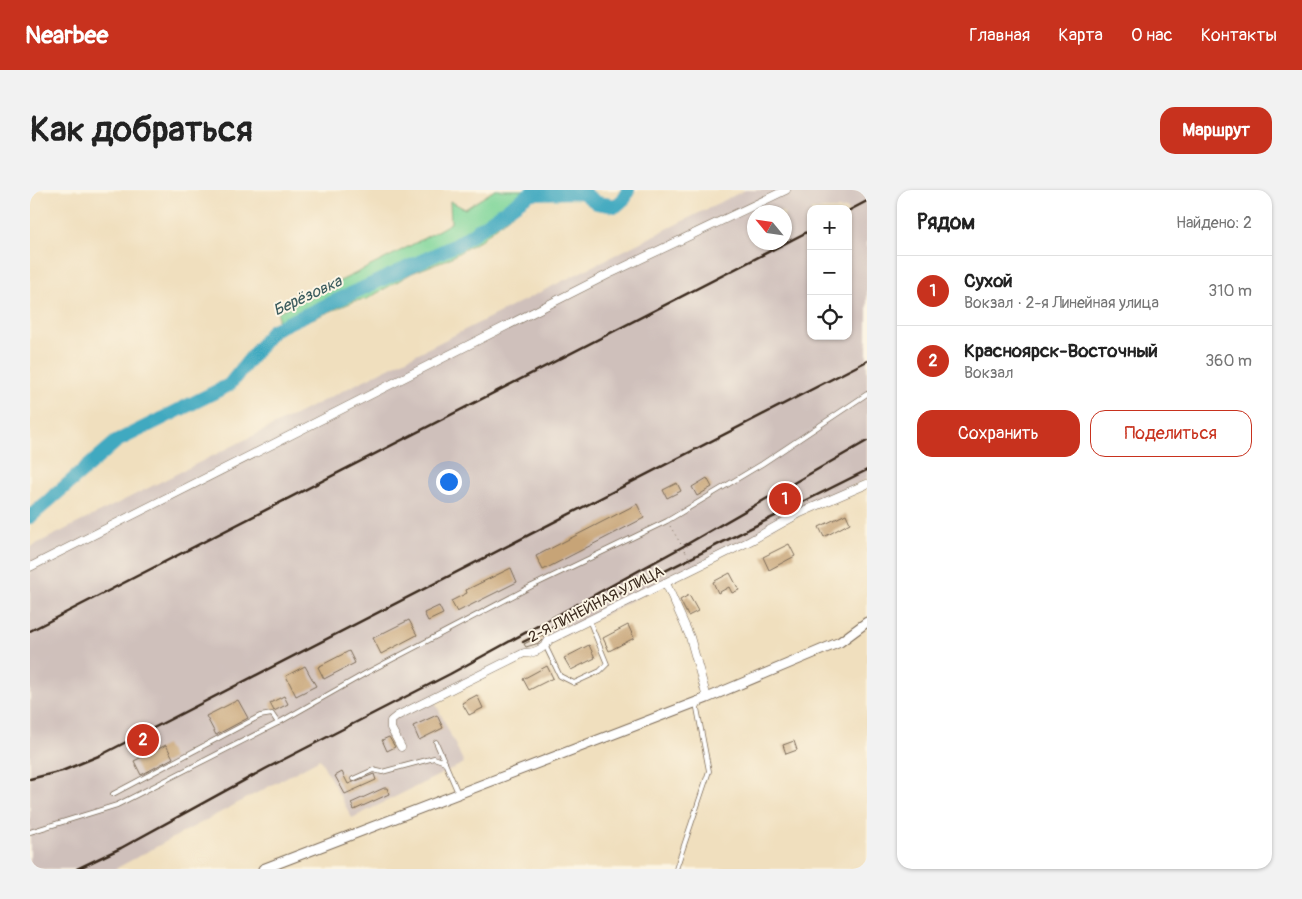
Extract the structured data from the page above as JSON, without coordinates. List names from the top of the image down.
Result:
{
  "streets": {
    "street": ["2-Я ЛИНЕЙНАЯ УЛИЦА"]
  },
  "water": ["Берёзовка"],
  "north": "top left",
  "page": {
    "header": "Nearbee",
    "nav": [
      "Главная",
      "Карта",
      "О нас",
      "Контакты"
    ],
    "buttons": [
      "Маршрут",
      ["Сохранить", "Поделиться"]
    ],
    "title": "Как добраться",
    "heading": ["Рядом", "Найдено: 2"],
    "map_buttons": ["+", "−"],
    "list": [
      {
        "mark": "1",
        "name": "Сухой",
        "note": "Вокзал · 2-я Линейная улица",
        "value": "310 m"
      },
      {
        "mark": "2",
        "name": "Красноярск-Восточный",
        "note": "Вокзал",
        "value": "360 m"
      }
    ],
    "pins": ["1", "2"]
  }
}
